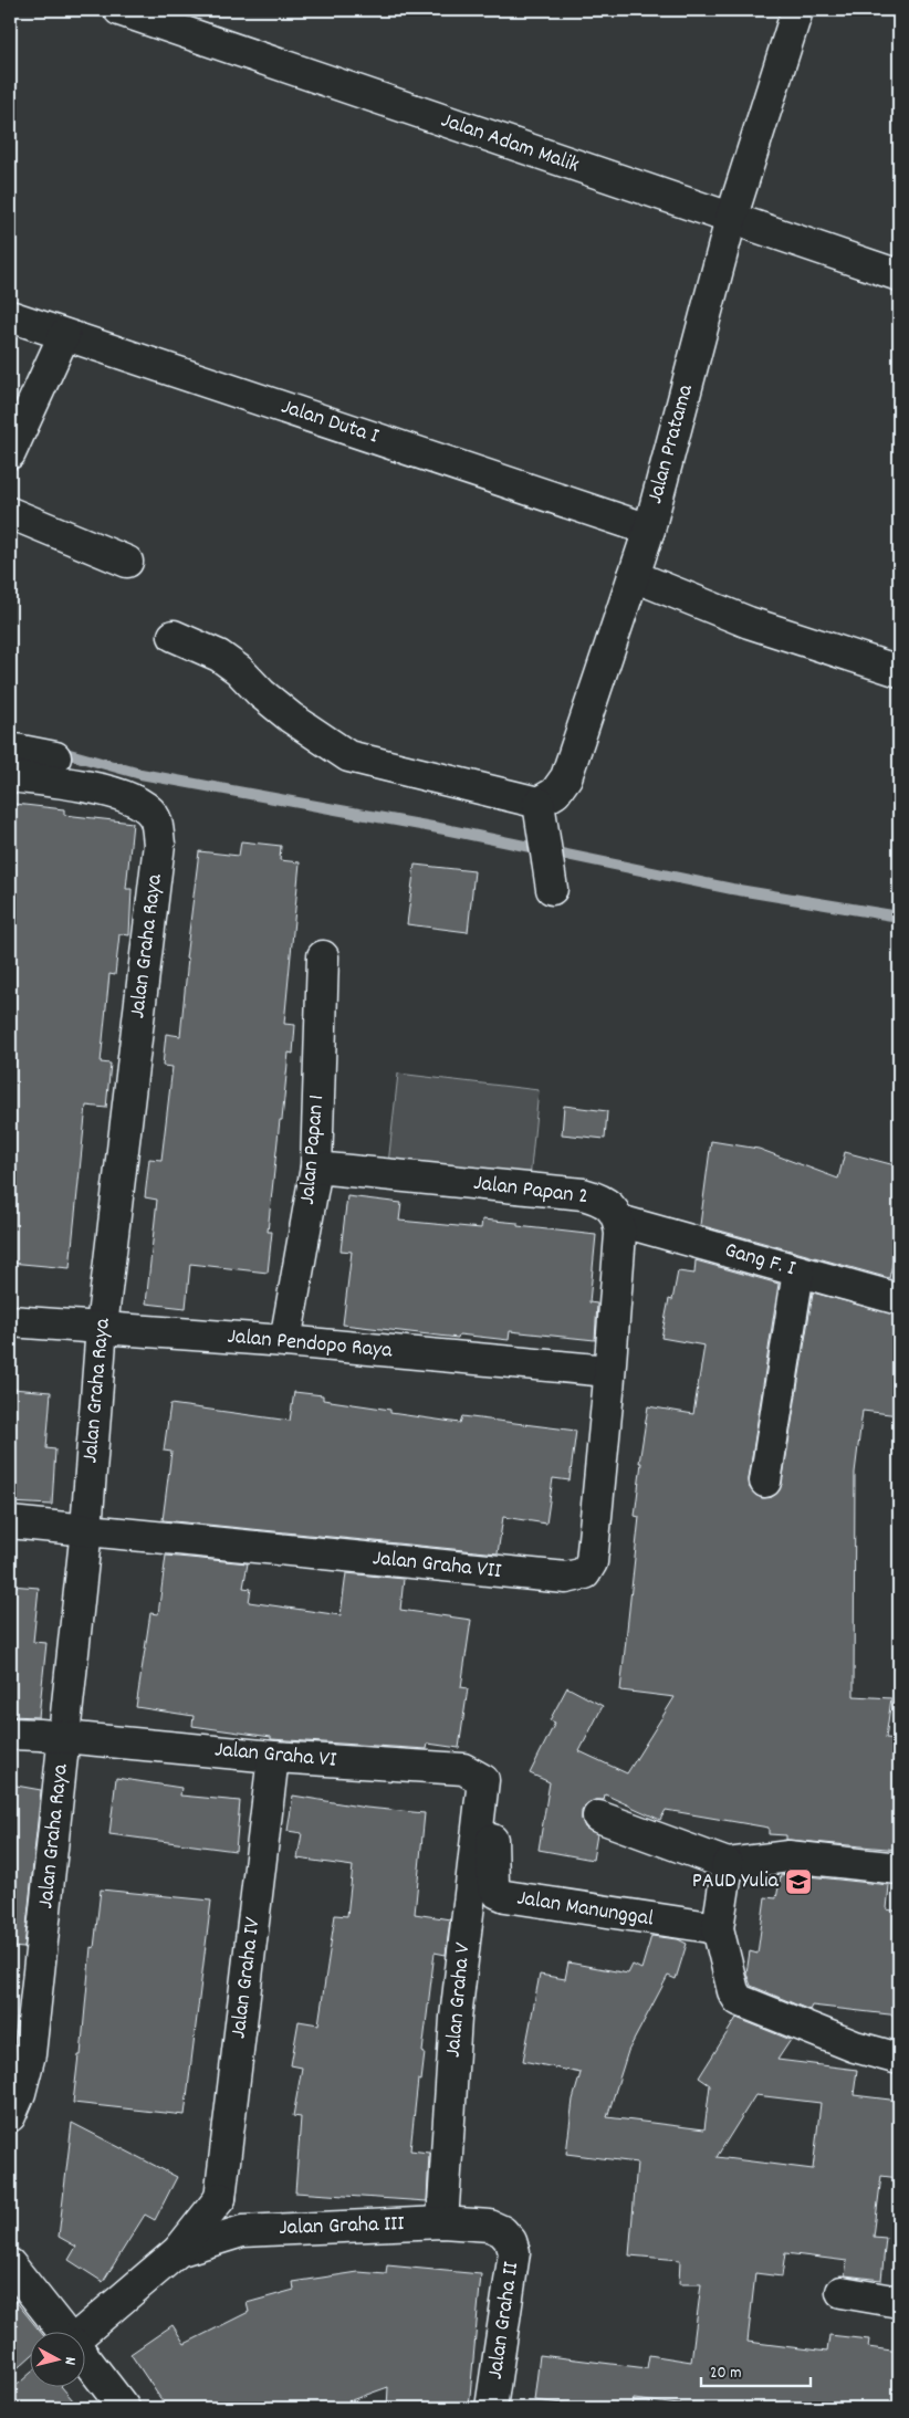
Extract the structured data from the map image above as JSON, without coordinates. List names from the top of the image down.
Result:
{
  "streets": {
    "street": [
      "Jalan Adam Malik",
      "Jalan Duta I",
      "Jalan Pratama",
      "Jalan Graha Raya",
      "Jalan Papan 1",
      "Jalan Papan 2",
      "Gang F. I",
      "Jalan Pendopo Raya",
      "Jalan Graha VII",
      "Jalan Graha VI",
      "Jalan Manunggal",
      "Jalan Graha IV",
      "Jalan Graha V",
      "Jalan Graha III",
      "Jalan Graha II"
    ]
  },
  "crossings": [
    ["Jalan Adam Malik", "Jalan Pratama"],
    ["Jalan Duta I", "Jalan Pratama"],
    ["Jalan Graha Raya", "Jalan Pendopo Raya"],
    ["Jalan Graha Raya", "Jalan Graha VII"],
    ["Jalan Graha Raya", "Jalan Graha VI"],
    ["Jalan Papan 1", "Jalan Papan 2"],
    ["Jalan Papan 1", "Jalan Pendopo Raya"],
    ["Jalan Papan 2", "Gang F. I"],
    ["Jalan Pendopo Raya", "Jalan Graha VII"],
    ["Jalan Graha VI", "Jalan Manunggal"],
    ["Jalan Graha VI", "Jalan Graha IV"],
    ["Jalan Graha VI", "Jalan Graha V"],
    ["Jalan Manunggal", "Jalan Graha V"],
    ["Jalan Graha IV", "Jalan Graha III"],
    ["Jalan Graha V", "Jalan Graha III"],
    ["Jalan Graha V", "Jalan Graha II"],
    ["Jalan Graha III", "Jalan Graha II"]
  ],
  "places": {
    "school or university": ["PAUD Yulia"]
  },
  "scale_bar": "20 m",
  "north": "right"
}
